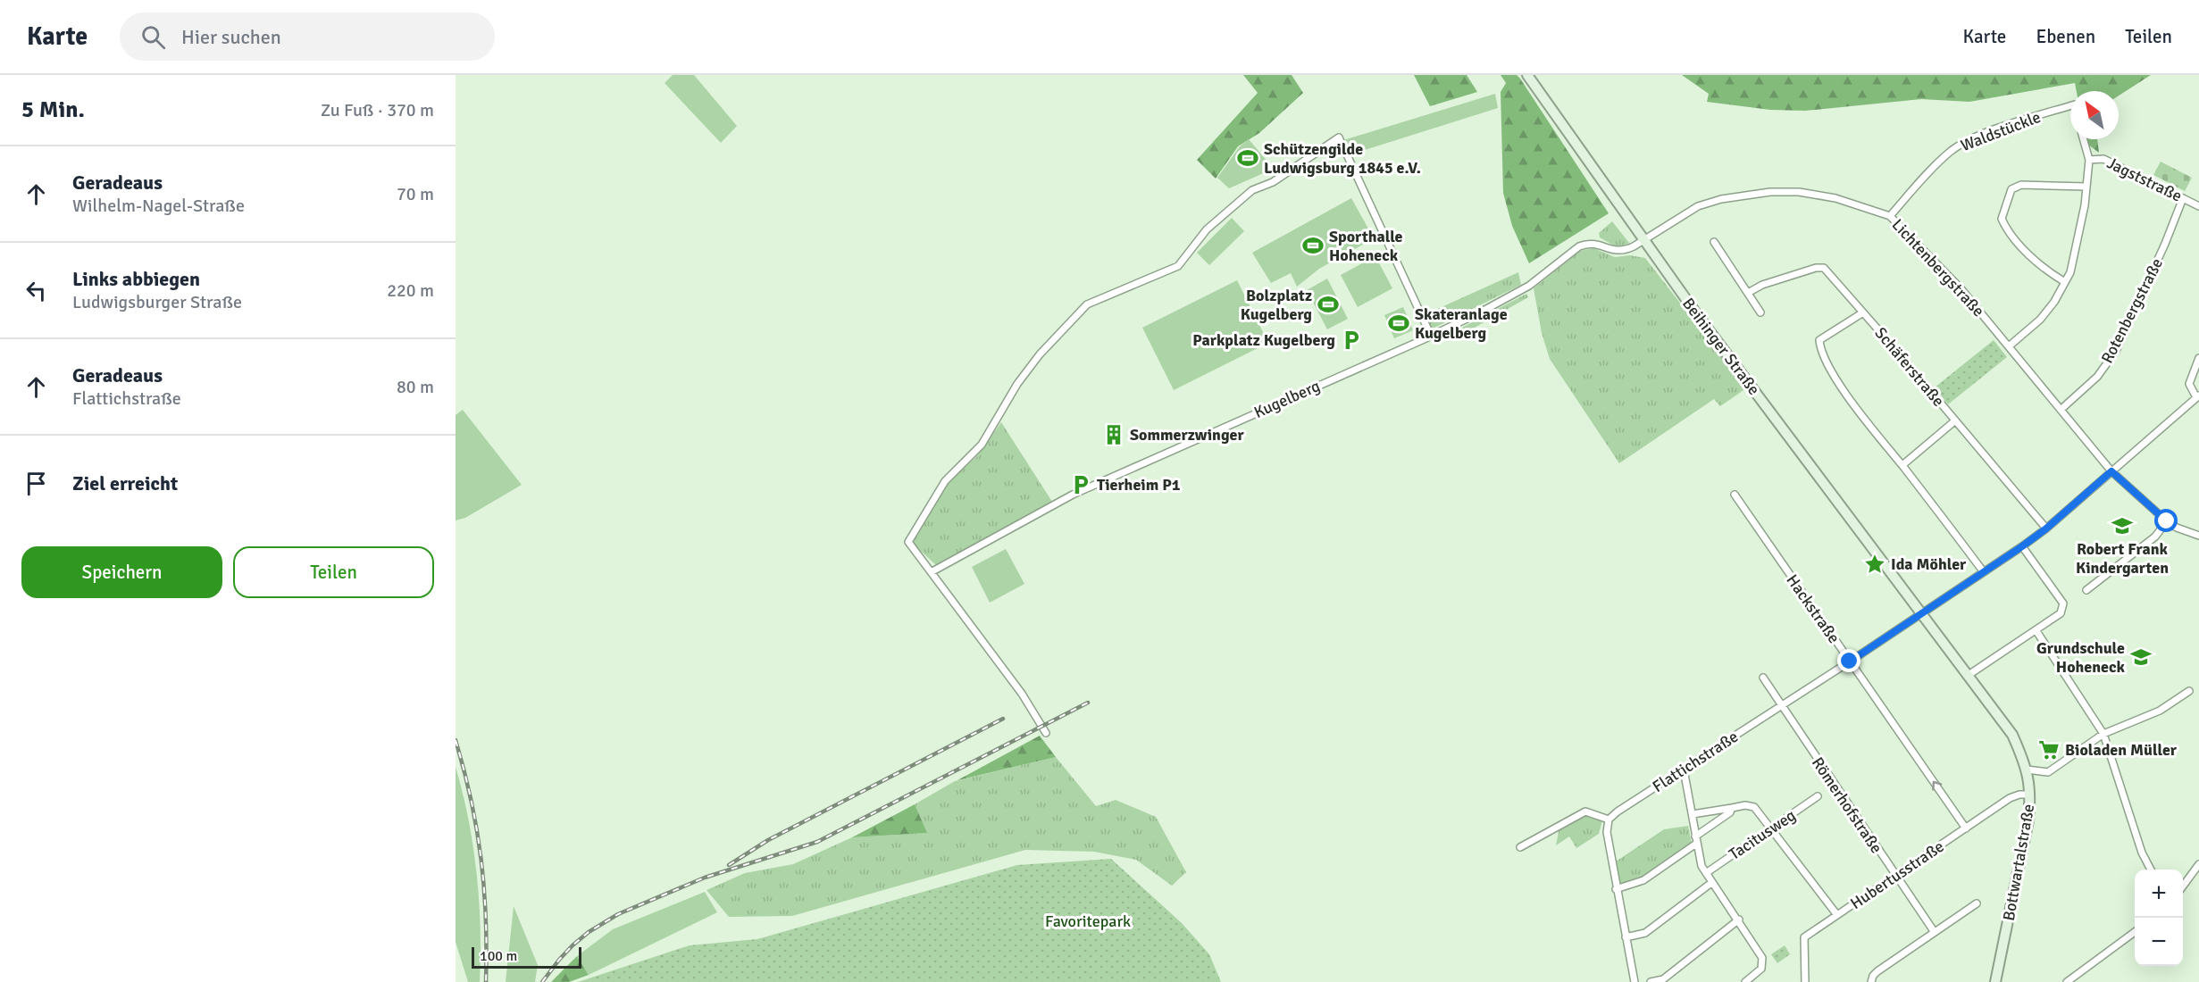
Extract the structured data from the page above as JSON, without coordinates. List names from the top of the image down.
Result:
{
  "streets": {
    "main road": ["Beihinger Straße", "Bottwartalstraße"],
    "street": [
      "Waldstückle",
      "Jagststraße",
      "Lichtenbergstraße",
      "Rotenbergstraße",
      "Schäferstraße",
      "Kugelberg",
      "Hackstraße",
      "Flattichstraße",
      "Römerhofstraße",
      "Tacitusweg",
      "Hubertusstraße"
    ]
  },
  "crossings": [
    ["Waldstückle", "Lichtenbergstraße"],
    ["Jagststraße", "Rotenbergstraße"],
    ["Lichtenbergstraße", "Rotenbergstraße"],
    ["Lichtenbergstraße", "Beihinger Straße"],
    ["Lichtenbergstraße", "Kugelberg"],
    ["Lichtenbergstraße", "Flattichstraße"],
    ["Beihinger Straße", "Flattichstraße"],
    ["Beihinger Straße", "Bottwartalstraße"],
    ["Schäferstraße", "Flattichstraße"],
    ["Hackstraße", "Flattichstraße"],
    ["Hackstraße", "Hubertusstraße"],
    ["Flattichstraße", "Römerhofstraße"],
    ["Flattichstraße", "Bottwartalstraße"],
    ["Römerhofstraße", "Hubertusstraße"],
    ["Bottwartalstraße", "Hubertusstraße"]
  ],
  "one_way": ["Hackstraße"],
  "parks": ["Favoritepark"],
  "places": {
    "sports": [
      "Schützengilde Ludwigsburg 1845 e.V.",
      "Sporthalle Hoheneck",
      "Bolzplatz Kugelberg",
      "Skateranlage Kugelberg"
    ],
    "parking": ["Parkplatz Kugelberg", "Tierheim P1"],
    "building": ["Sommerzwinger"],
    "school or university": ["Robert Frank Kindergarten", "Grundschule Hoheneck"],
    "place": ["Ida Möhler"],
    "supermarket": ["Bioladen Müller"]
  },
  "scale_bar": "100 m",
  "north": "top left",
  "page": {
    "header": "Karte",
    "search": "Hier suchen",
    "nav": ["Karte", "Ebenen", "Teilen"],
    "heading": ["5 Min.", "Zu Fuß · 370 m"],
    "list": [
      ["Geradeaus", "Wilhelm-Nagel-Straße", "70 m"],
      ["Links abbiegen", "Ludwigsburger Straße", "220 m"],
      ["Geradeaus", "Flattichstraße", "80 m"],
      "Ziel erreicht"
    ],
    "buttons": ["Speichern", "Teilen"],
    "map_buttons": ["+", "−"],
    "scale": "100 m"
  }
}
